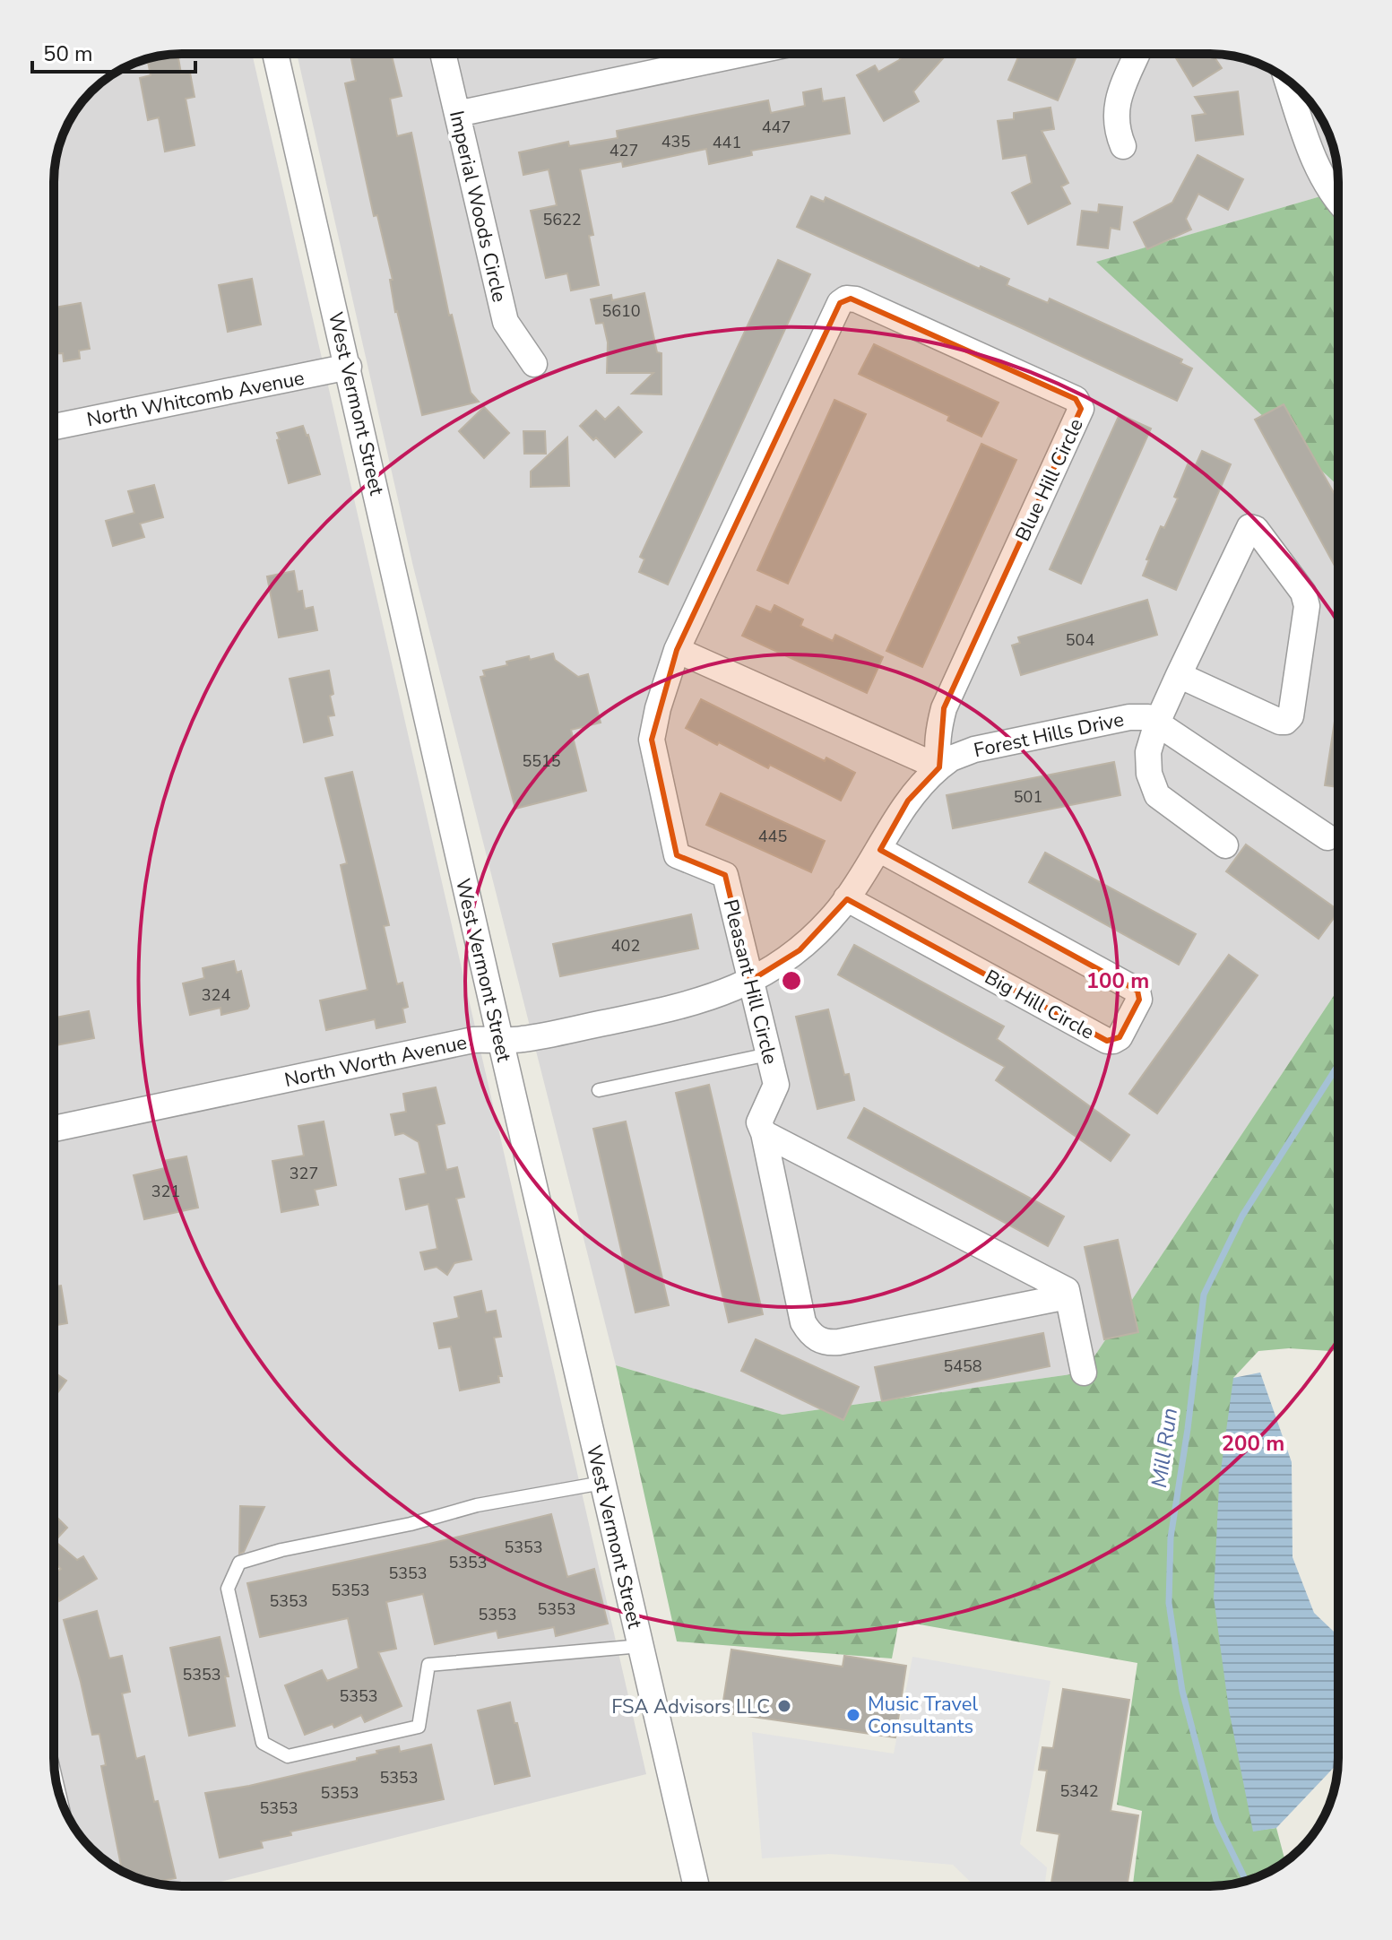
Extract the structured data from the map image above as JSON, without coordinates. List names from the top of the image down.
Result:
{
  "streets": {
    "street": [
      "Imperial Woods Circle",
      "North Whitcomb Avenue",
      "West Vermont Street",
      "Blue Hill Circle",
      "Forest Hills Drive",
      "Pleasant Hill Circle",
      "Big Hill Circle",
      "North Worth Avenue"
    ]
  },
  "crossings": [
    ["North Whitcomb Avenue", "West Vermont Street"],
    ["West Vermont Street", "North Worth Avenue"],
    ["Blue Hill Circle", "Forest Hills Drive"],
    ["Blue Hill Circle", "Pleasant Hill Circle"],
    ["Pleasant Hill Circle", "North Worth Avenue"]
  ],
  "water": ["Mill Run"],
  "places": ["FSA Advisors LLC", "Music Travel Consultants"],
  "house_numbers": [
    "447",
    "435",
    "441",
    "427",
    "5622",
    "5610",
    "504",
    "5515",
    "501",
    "445",
    "402",
    "324",
    "327",
    "321",
    "5458",
    "5353",
    "5353",
    "5353",
    "5353",
    "5353",
    "5353",
    "5353",
    "5353",
    "5353",
    "5353",
    "5342",
    "5353",
    "5353"
  ],
  "scale_bar": "50 m",
  "rings": ["100 m", "200 m"]
}
